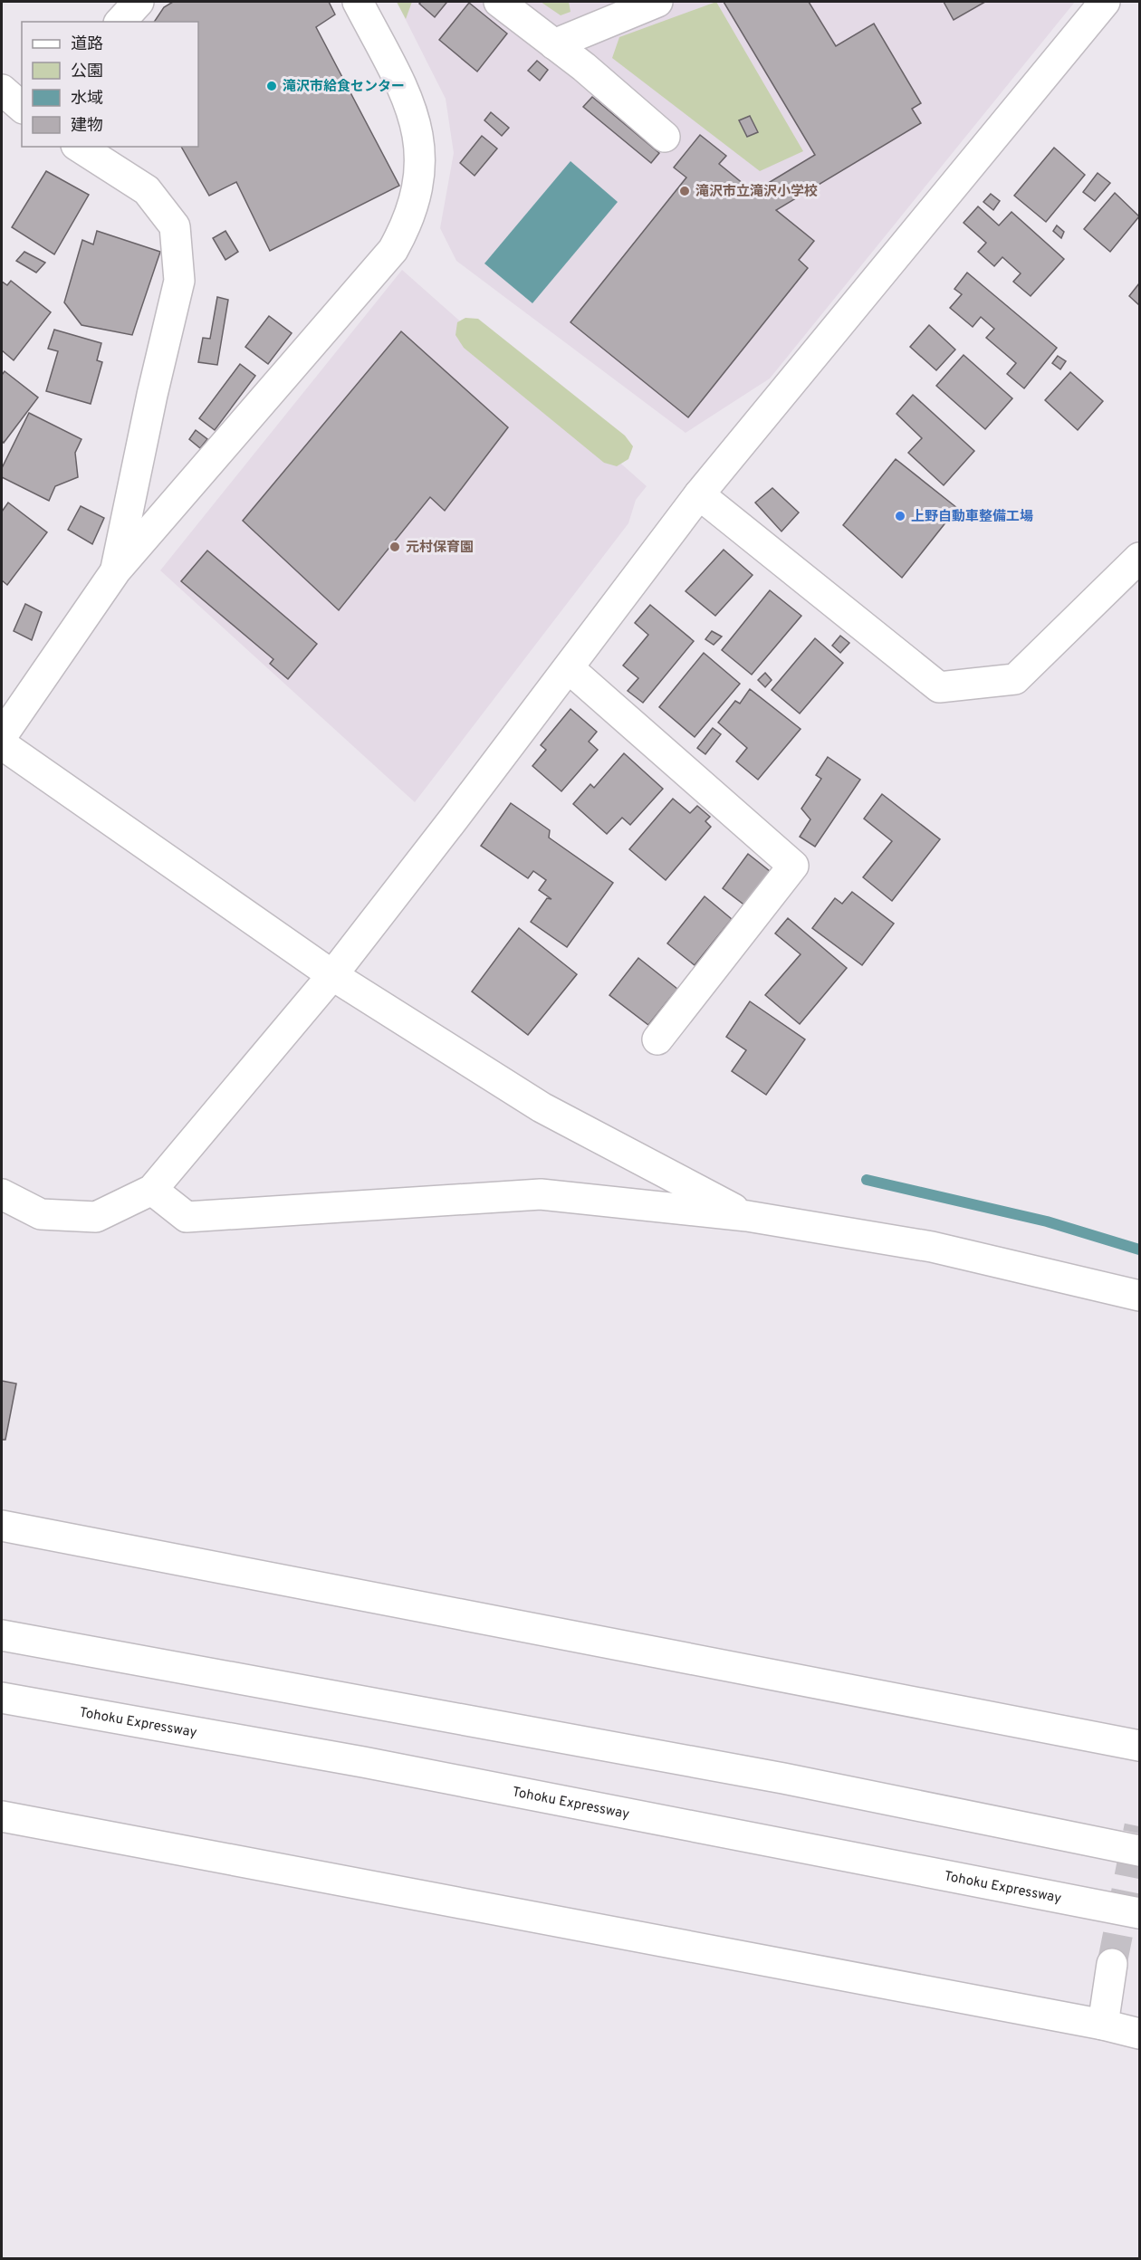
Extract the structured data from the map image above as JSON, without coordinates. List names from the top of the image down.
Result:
{
  "streets": {
    "main road": ["Tohoku Expressway"]
  },
  "places": [
    "滝沢市給食センター",
    "滝沢市立滝沢小学校",
    "上野自動車整備工場",
    "元村保育園"
  ],
  "legend": [
    "道路",
    "公園",
    "水域",
    "建物"
  ]
}
